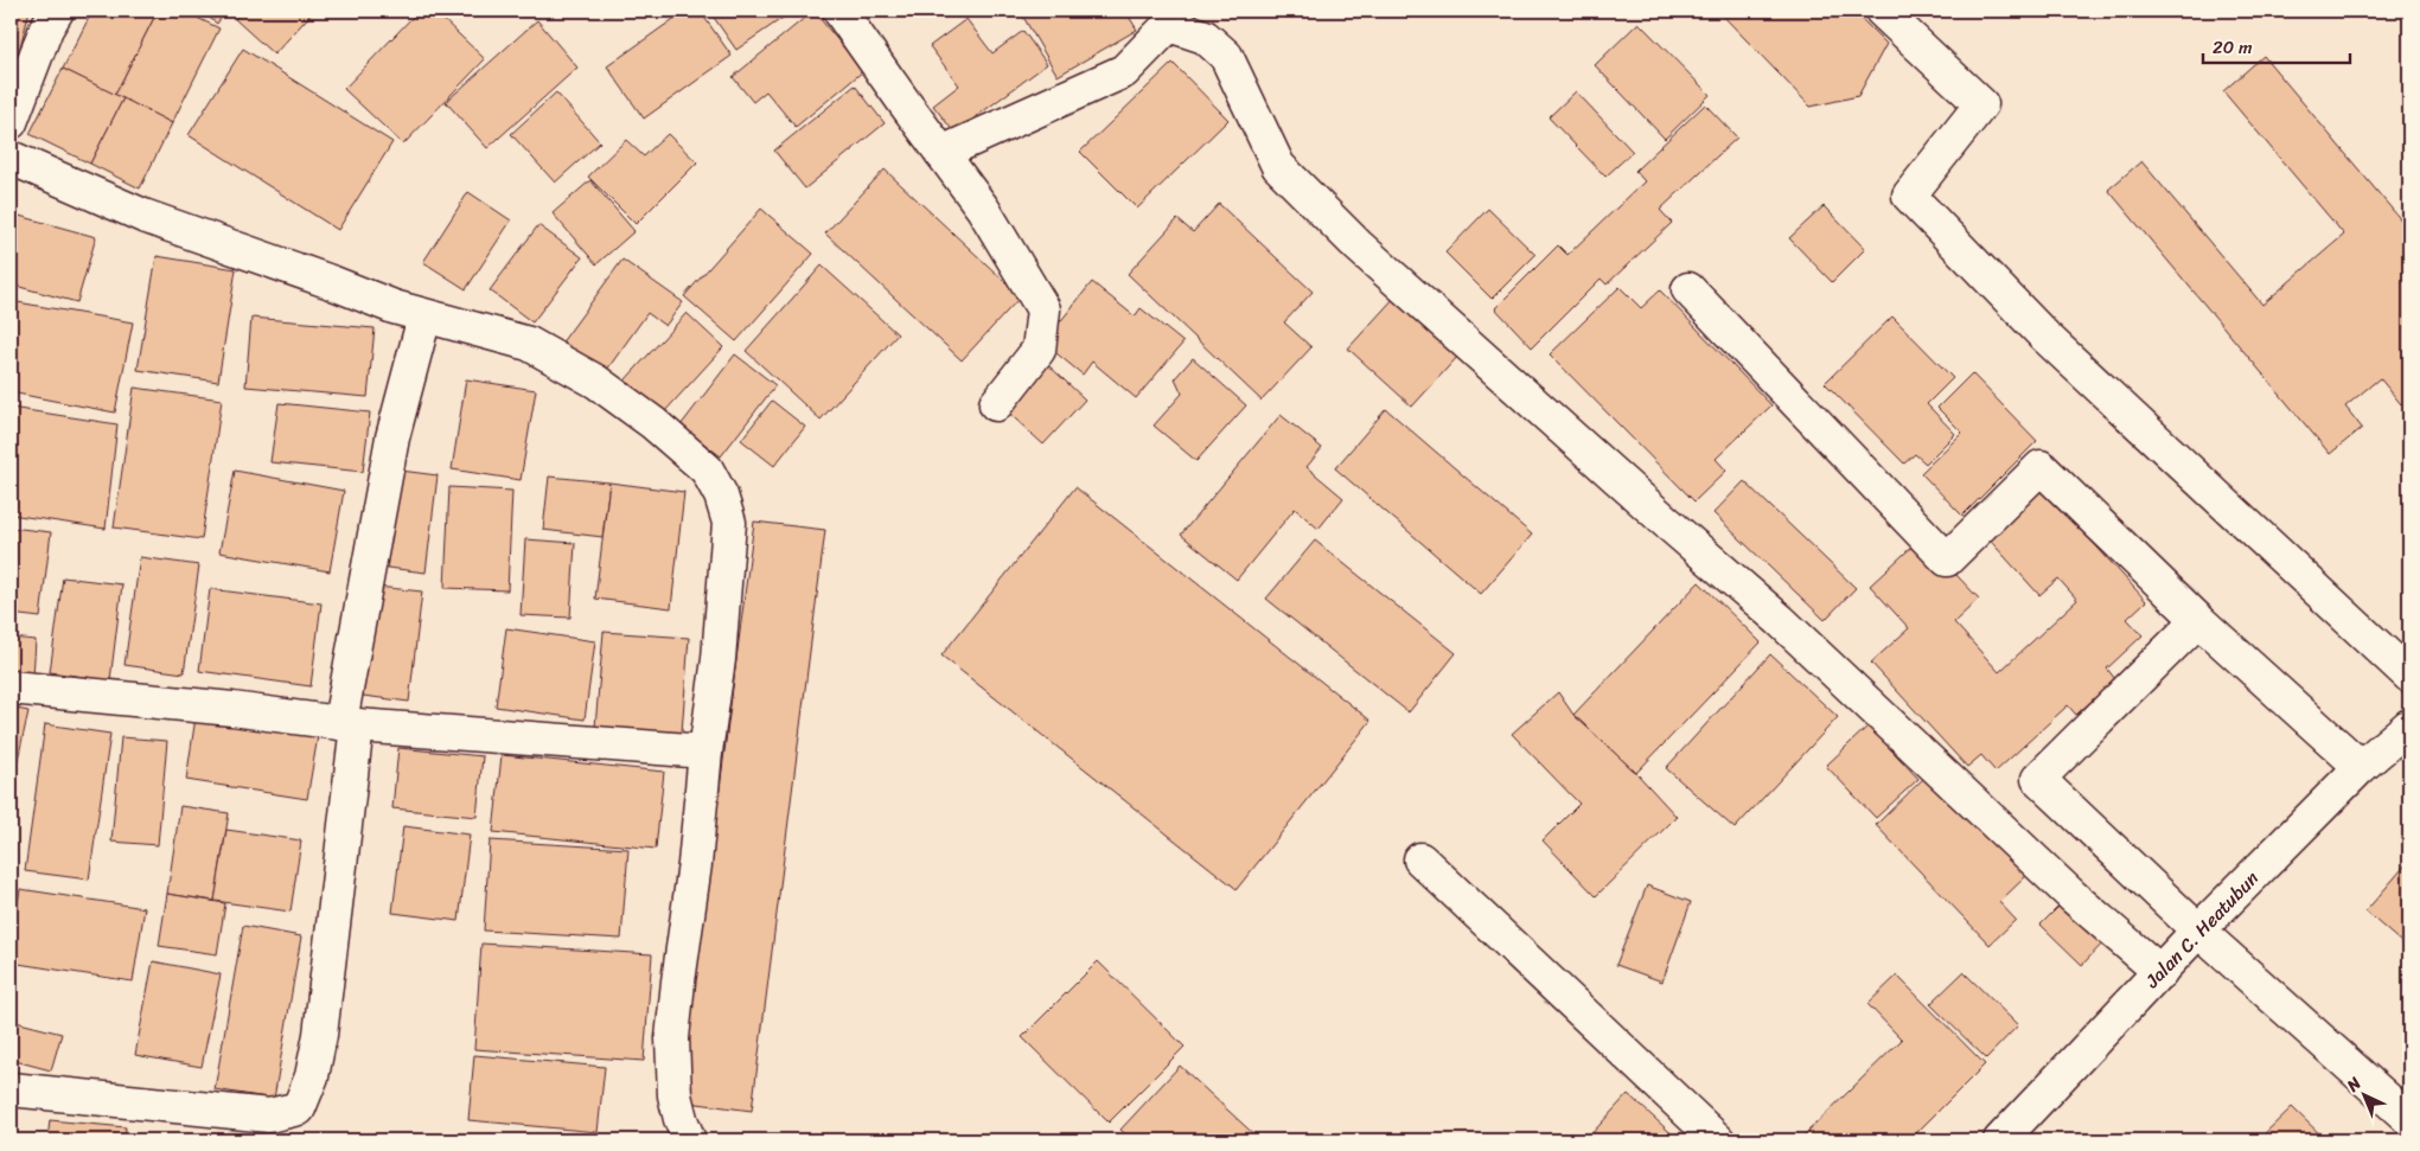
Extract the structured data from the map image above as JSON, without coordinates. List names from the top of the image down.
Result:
{
  "streets": {
    "street": ["Jalan C. Heatubun"]
  },
  "scale_bar": "20 m",
  "north": "top left"
}
